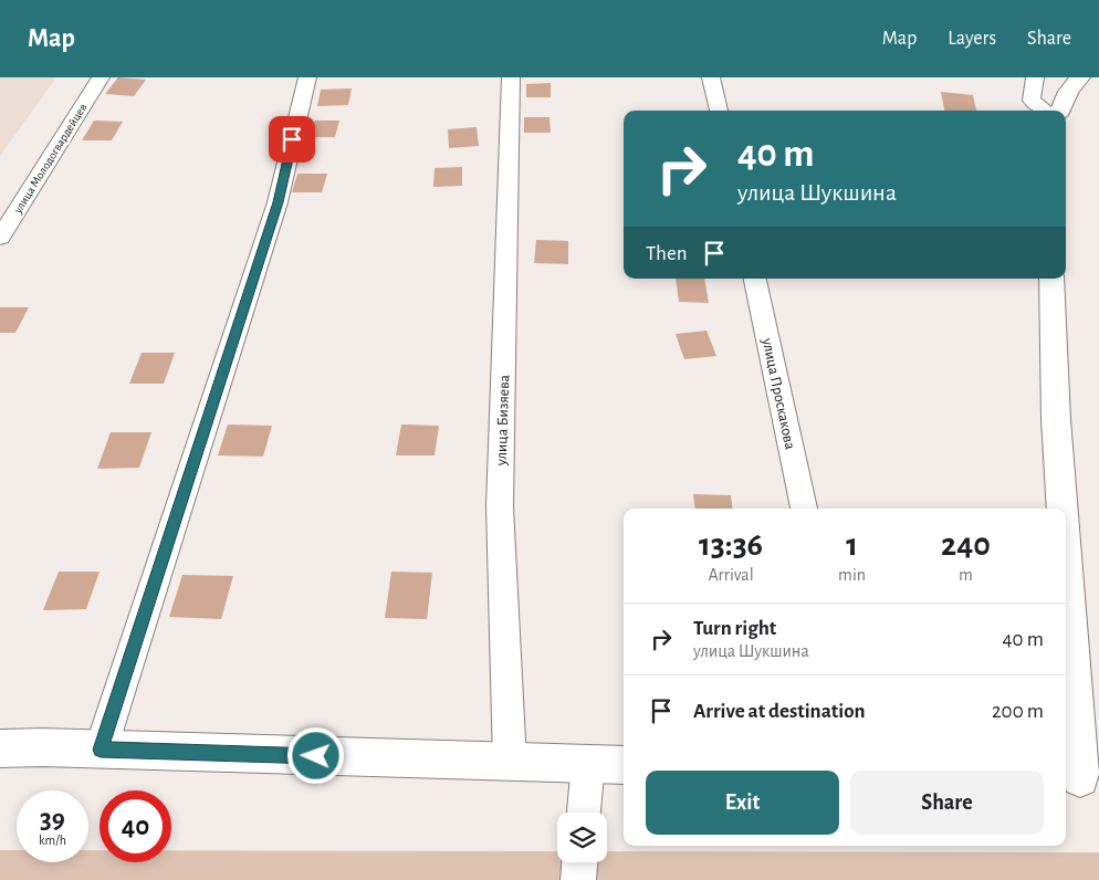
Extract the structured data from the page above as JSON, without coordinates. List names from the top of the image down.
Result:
{
  "streets": {
    "street": ["улица Молодогвардейцев", "улица Проскакова", "улица Бизяева"]
  },
  "page": {
    "header": "Map",
    "nav": ["Map", "Layers", "Share"],
    "turn": ["40 m", "улица Шукшина"],
    "then": "Then",
    "eta": [
      "13:36",
      "Arrival",
      "1",
      "min",
      "240",
      "m"
    ],
    "list": [
      {
        "name": "Turn right",
        "note": "улица Шукшина",
        "value": "40 m"
      },
      {
        "name": "Arrive at destination",
        "value": "200 m"
      }
    ],
    "buttons": ["Exit", "Share"],
    "speed": "39 km/h",
    "limit": "40"
  }
}
